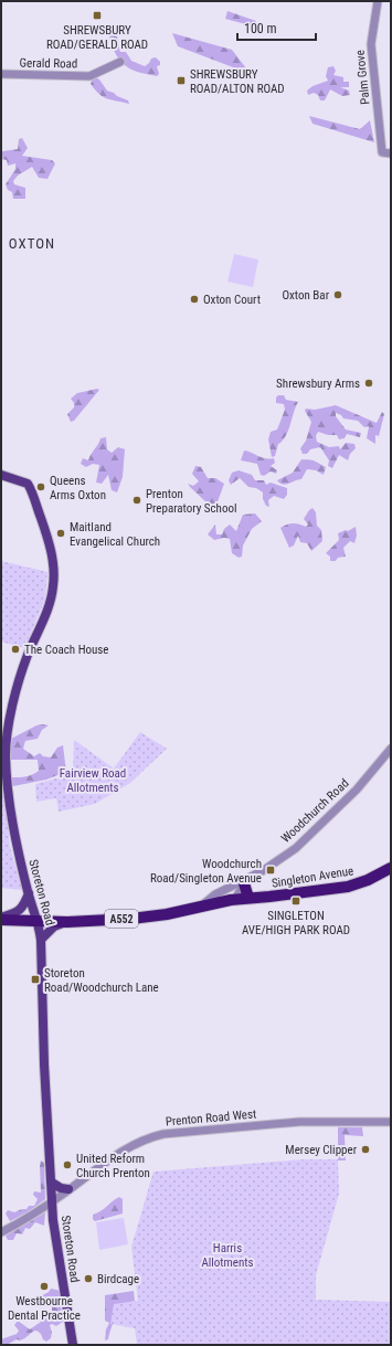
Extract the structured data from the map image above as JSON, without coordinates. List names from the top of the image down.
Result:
{
  "streets": {
    "highway": ["Singleton Avenue", "A552"],
    "main road": ["Storeton Road"],
    "street": [
      "Gerald Road",
      "Palm Grove",
      "Woodchurch Road",
      "Prenton Road West"
    ]
  },
  "crossings": [
    ["Woodchurch Road", "Singleton Avenue"],
    ["Woodchurch Road", "A552"],
    ["Singleton Avenue", "A552"],
    ["Storeton Road", "A552"],
    ["Storeton Road", "Prenton Road West"]
  ],
  "districts": ["OXTON"],
  "parks": ["Fairview Road Allotments", "Harris Allotments"],
  "places": {
    "transit": [
      "SHREWSBURY ROAD/GERALD ROAD",
      "SHREWSBURY ROAD/ALTON ROAD",
      "Woodchurch Road/Singleton Avenue",
      "SINGLETON AVE/HIGH PARK ROAD",
      "Storeton Road/Woodchurch Lane"
    ],
    "other": [
      "Oxton Bar",
      "Oxton Court",
      "Shrewsbury Arms",
      "Queens Arms Oxton",
      "Prenton Preparatory School",
      "Maitland Evangelical Church",
      "The Coach House",
      "Mersey Clipper",
      "United Reform Church Prenton",
      "Birdcage",
      "Westbourne Dental Practice"
    ]
  },
  "scale_bar": "100 m"
}
